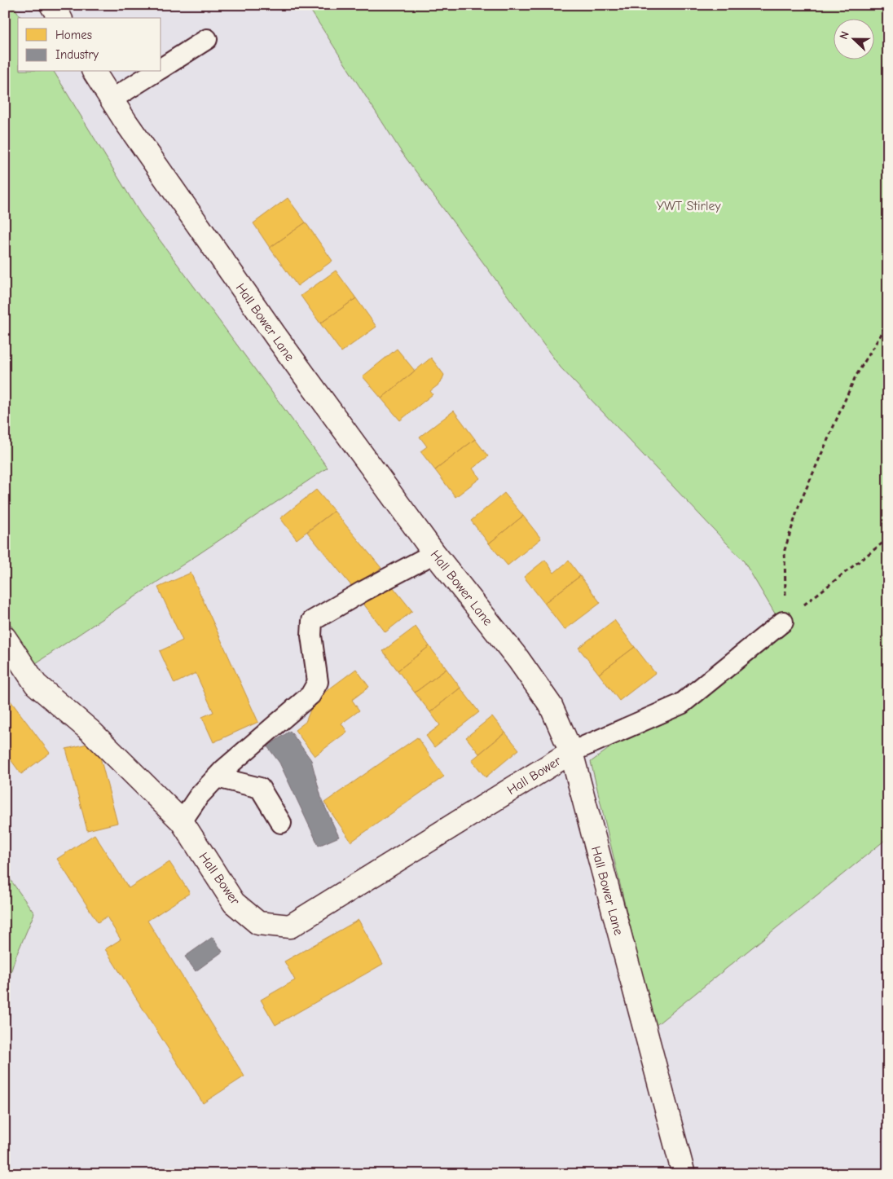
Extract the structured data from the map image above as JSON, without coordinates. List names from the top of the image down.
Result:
{
  "streets": {
    "street": ["Hall Bower Lane", "Hall Bower"]
  },
  "crossings": [
    ["Hall Bower Lane", "Hall Bower"]
  ],
  "parks": ["YWT Stirley"],
  "legend": ["Homes", "Industry"],
  "north": "left"
}
